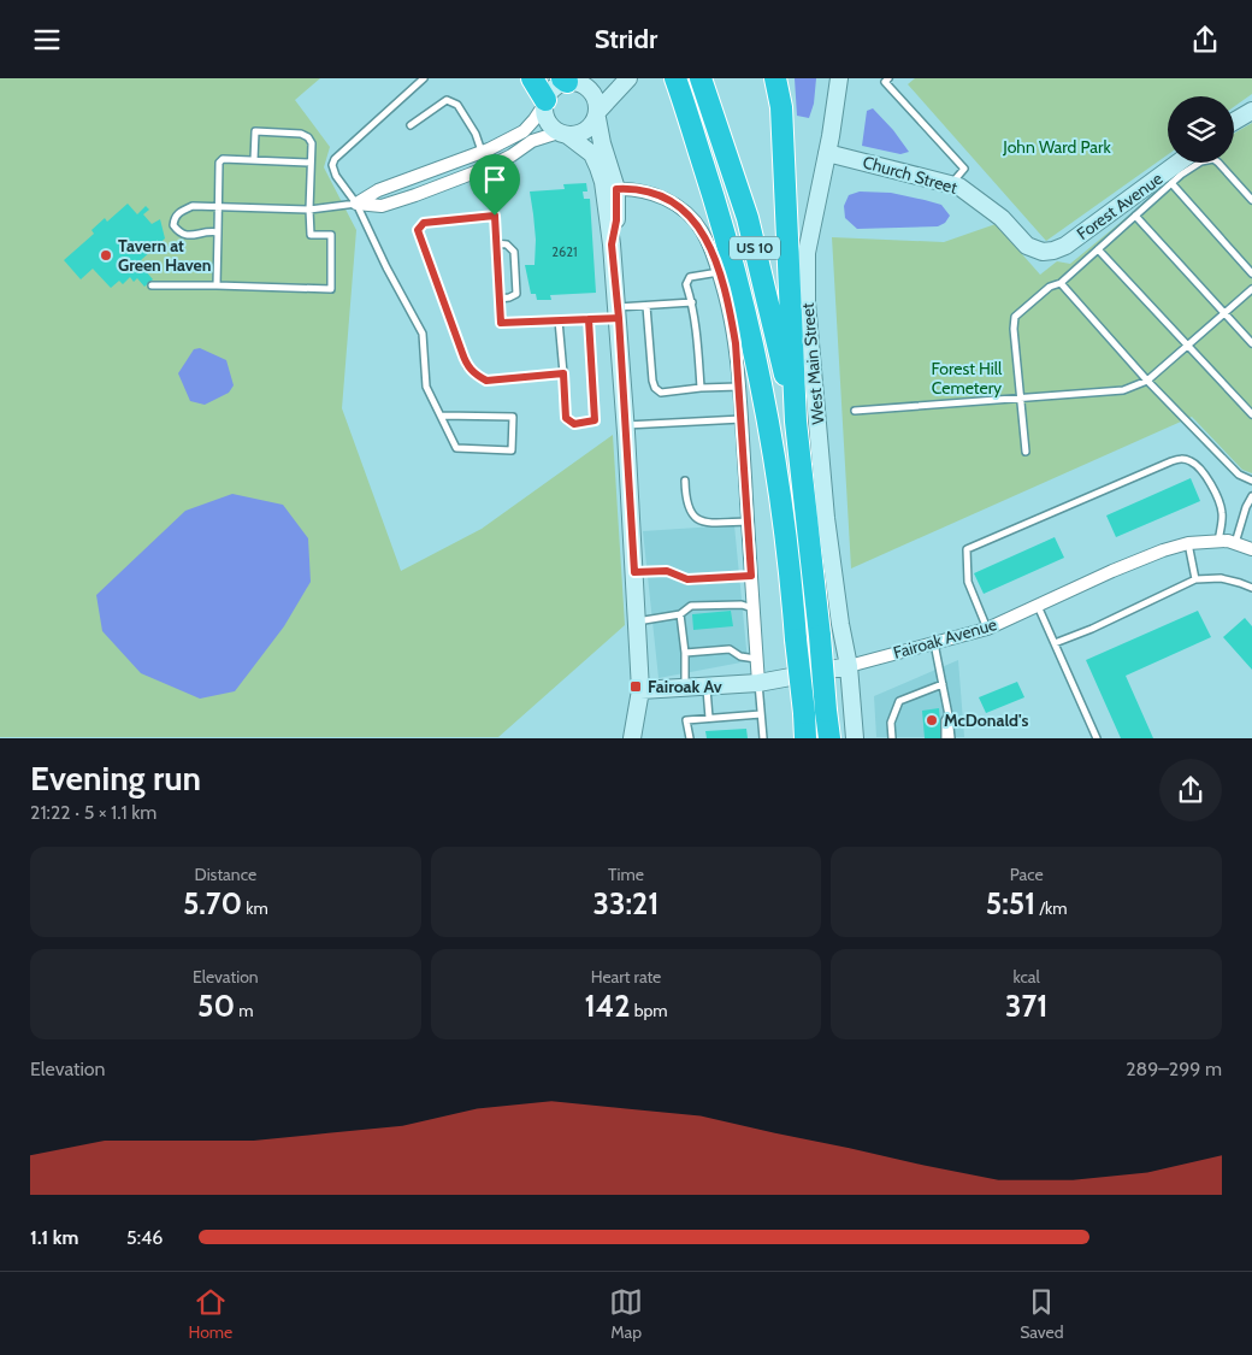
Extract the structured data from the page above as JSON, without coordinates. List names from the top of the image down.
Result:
{
  "streets": {
    "highway": ["US 10"],
    "street": [
      "Church Street",
      "Forest Avenue",
      "West Main Street",
      "Fairoak Avenue"
    ]
  },
  "crossings": [
    ["Church Street", "Forest Avenue"],
    ["Church Street", "West Main Street"],
    ["West Main Street", "Fairoak Avenue"]
  ],
  "parks": ["John Ward Park", "Forest Hill Cemetery"],
  "places": {
    "other": ["Tavern at Green Haven", "McDonald's"],
    "transit": ["Fairoak Av"]
  },
  "house_numbers": ["2621"],
  "page": {
    "header": "Stridr",
    "heading": ["Evening run", "21:22 · 5 × 1.1 km"],
    "stats": [
      ["Distance", "5.70 km"],
      ["Time", "33:21"],
      ["Pace", "5:51 /km"],
      ["Elevation", "50 m"],
      ["Heart rate", "142 bpm"],
      ["kcal", "371"]
    ],
    "chart": ["Elevation", "289–299 m"],
    "list": [
      {
        "name": "1.1 km",
        "note": "5:46"
      }
    ],
    "tabs": ["Home", "Map", "Saved"]
  }
}
